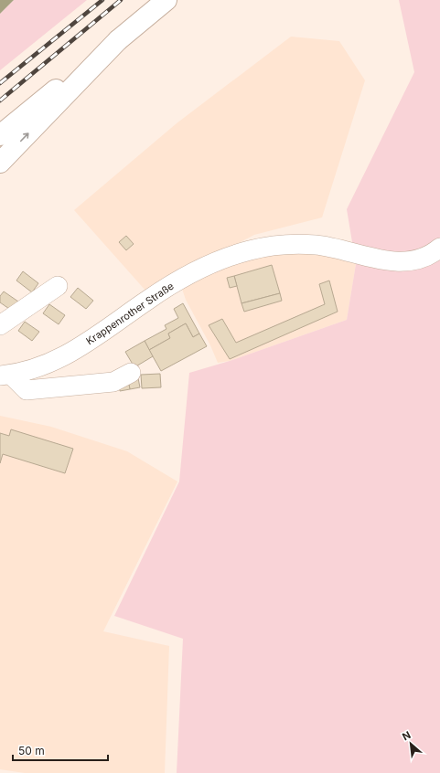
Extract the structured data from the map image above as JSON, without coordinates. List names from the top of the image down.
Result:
{
  "streets": {
    "street": ["Krappenrother Straße"]
  },
  "scale_bar": "50 m",
  "north": "top left"
}
